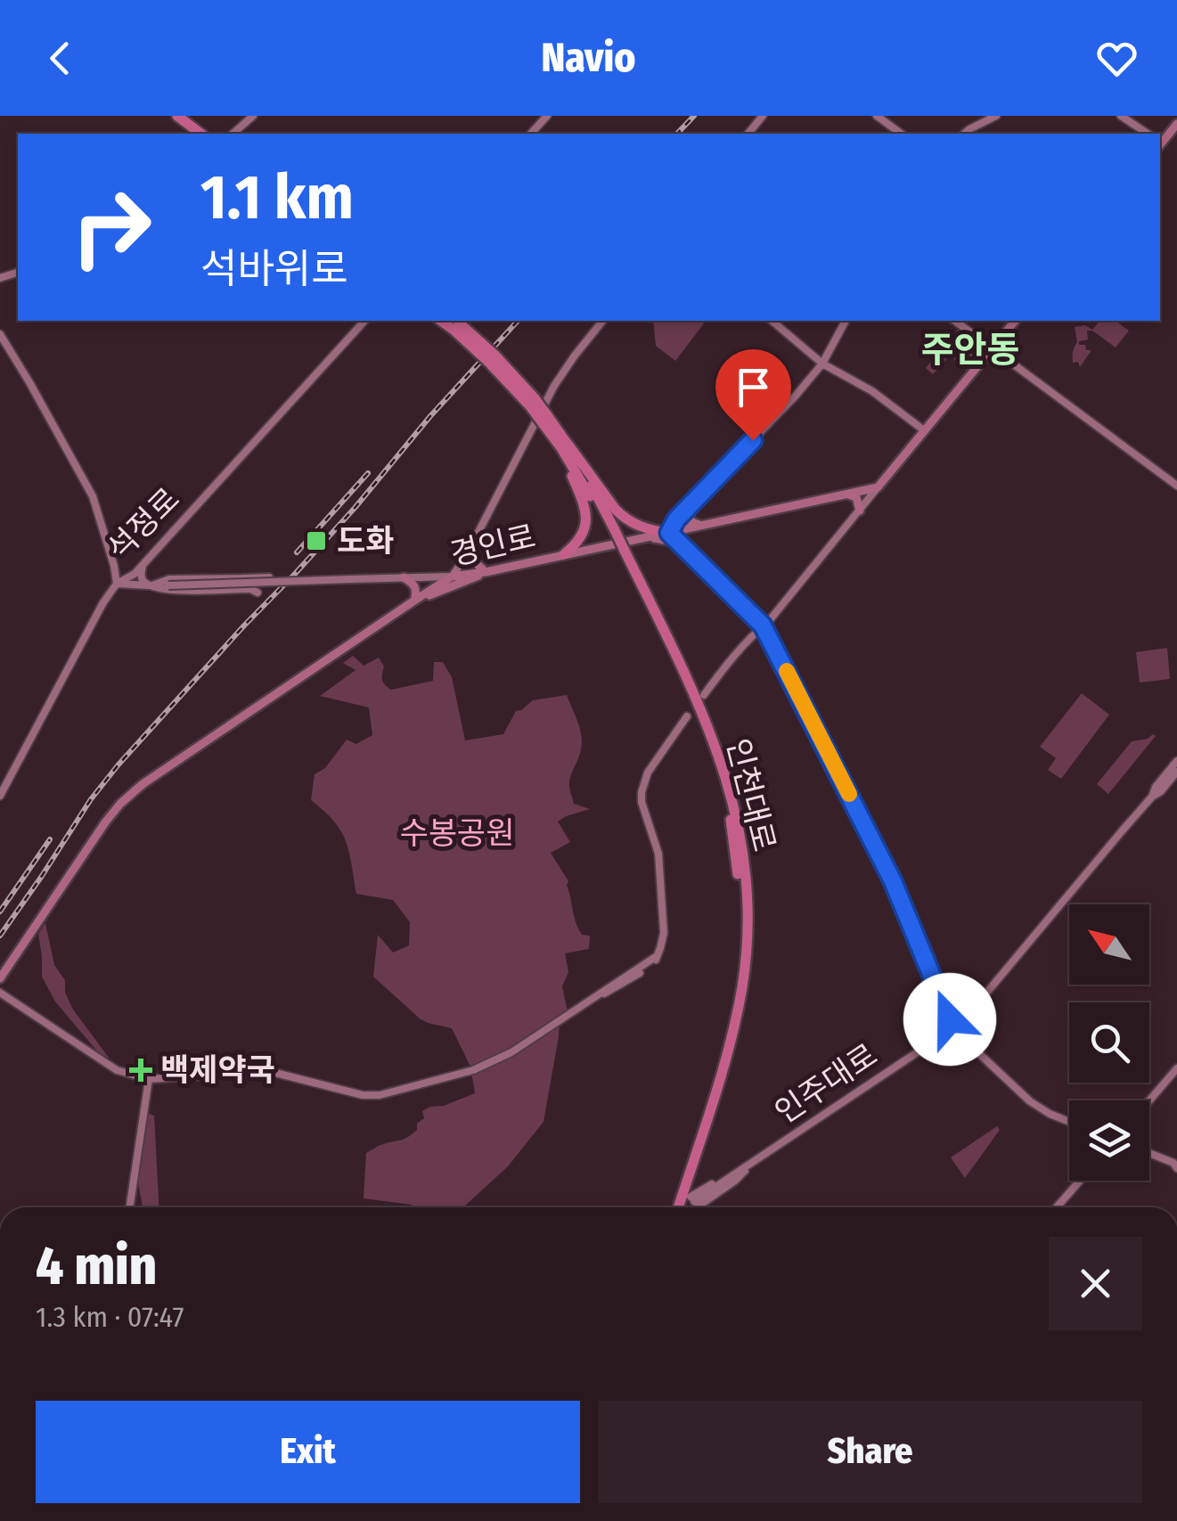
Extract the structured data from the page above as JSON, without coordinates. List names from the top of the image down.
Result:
{
  "streets": {
    "highway": ["인천대로"],
    "main road": ["석정로", "경인로", "인주대로"]
  },
  "districts": ["주안동"],
  "parks": ["수봉공원"],
  "places": {
    "transit": ["도화"],
    "health": ["백제약국"]
  },
  "north": "top left",
  "page": {
    "header": "Navio",
    "turn": ["1.1 km", "석바위로"],
    "heading": ["4 min", "1.3 km · 07:47"],
    "buttons": ["Exit", "Share"]
  }
}
